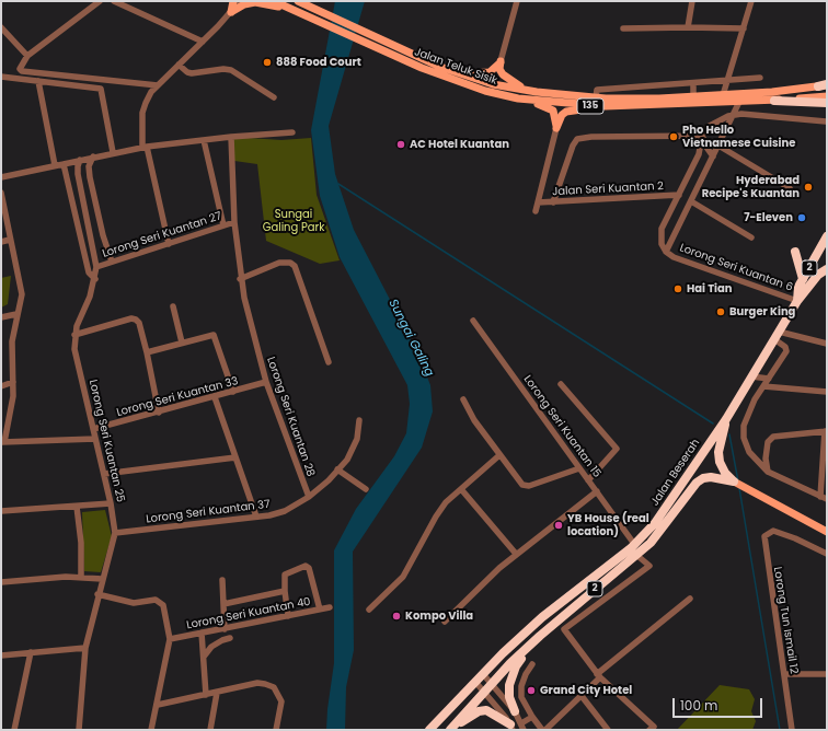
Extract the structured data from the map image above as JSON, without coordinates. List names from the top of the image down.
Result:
{
  "streets": {
    "highway": ["2", "Jalan Beserah"],
    "main road": ["Jalan Teluk Sisik", "135"],
    "street": [
      "Jalan Seri Kuantan 2",
      "Lorong Seri Kuantan 27",
      "Lorong Seri Kuantan 6",
      "Lorong Seri Kuantan 33",
      "Lorong Seri Kuantan 28",
      "Lorong Seri Kuantan 15",
      "Lorong Seri Kuantan 25",
      "Lorong Seri Kuantan 37",
      "Lorong Seri Kuantan 40",
      "Lorong Tun Ismail 12"
    ]
  },
  "crossings": [
    ["Jalan Seri Kuantan 2", "Lorong Seri Kuantan 6"],
    ["Lorong Seri Kuantan 27", "Lorong Seri Kuantan 28"],
    ["Lorong Seri Kuantan 27", "Lorong Seri Kuantan 25"],
    ["Lorong Seri Kuantan 6", "2"],
    ["Lorong Seri Kuantan 6", "Jalan Beserah"],
    ["2", "Jalan Beserah"],
    ["Lorong Seri Kuantan 33", "Lorong Seri Kuantan 28"],
    ["Lorong Seri Kuantan 33", "Lorong Seri Kuantan 25"],
    ["Lorong Seri Kuantan 28", "Lorong Seri Kuantan 37"],
    ["Lorong Seri Kuantan 15", "Jalan Beserah"],
    ["Lorong Seri Kuantan 25", "Lorong Seri Kuantan 37"]
  ],
  "water": ["Sungai Galing"],
  "parks": ["Sungai Galing Park"],
  "places": [
    "888 Food Court",
    "Pho Hello Vietnamese Cuisine",
    "AC Hotel Kuantan",
    "Hyderabad Recipe's Kuantan",
    "7-Eleven",
    "Hai Tian",
    "Burger King",
    "YB House (real location)",
    "Kompo Villa",
    "Grand City Hotel"
  ],
  "scale_bar": "100 m"
}
